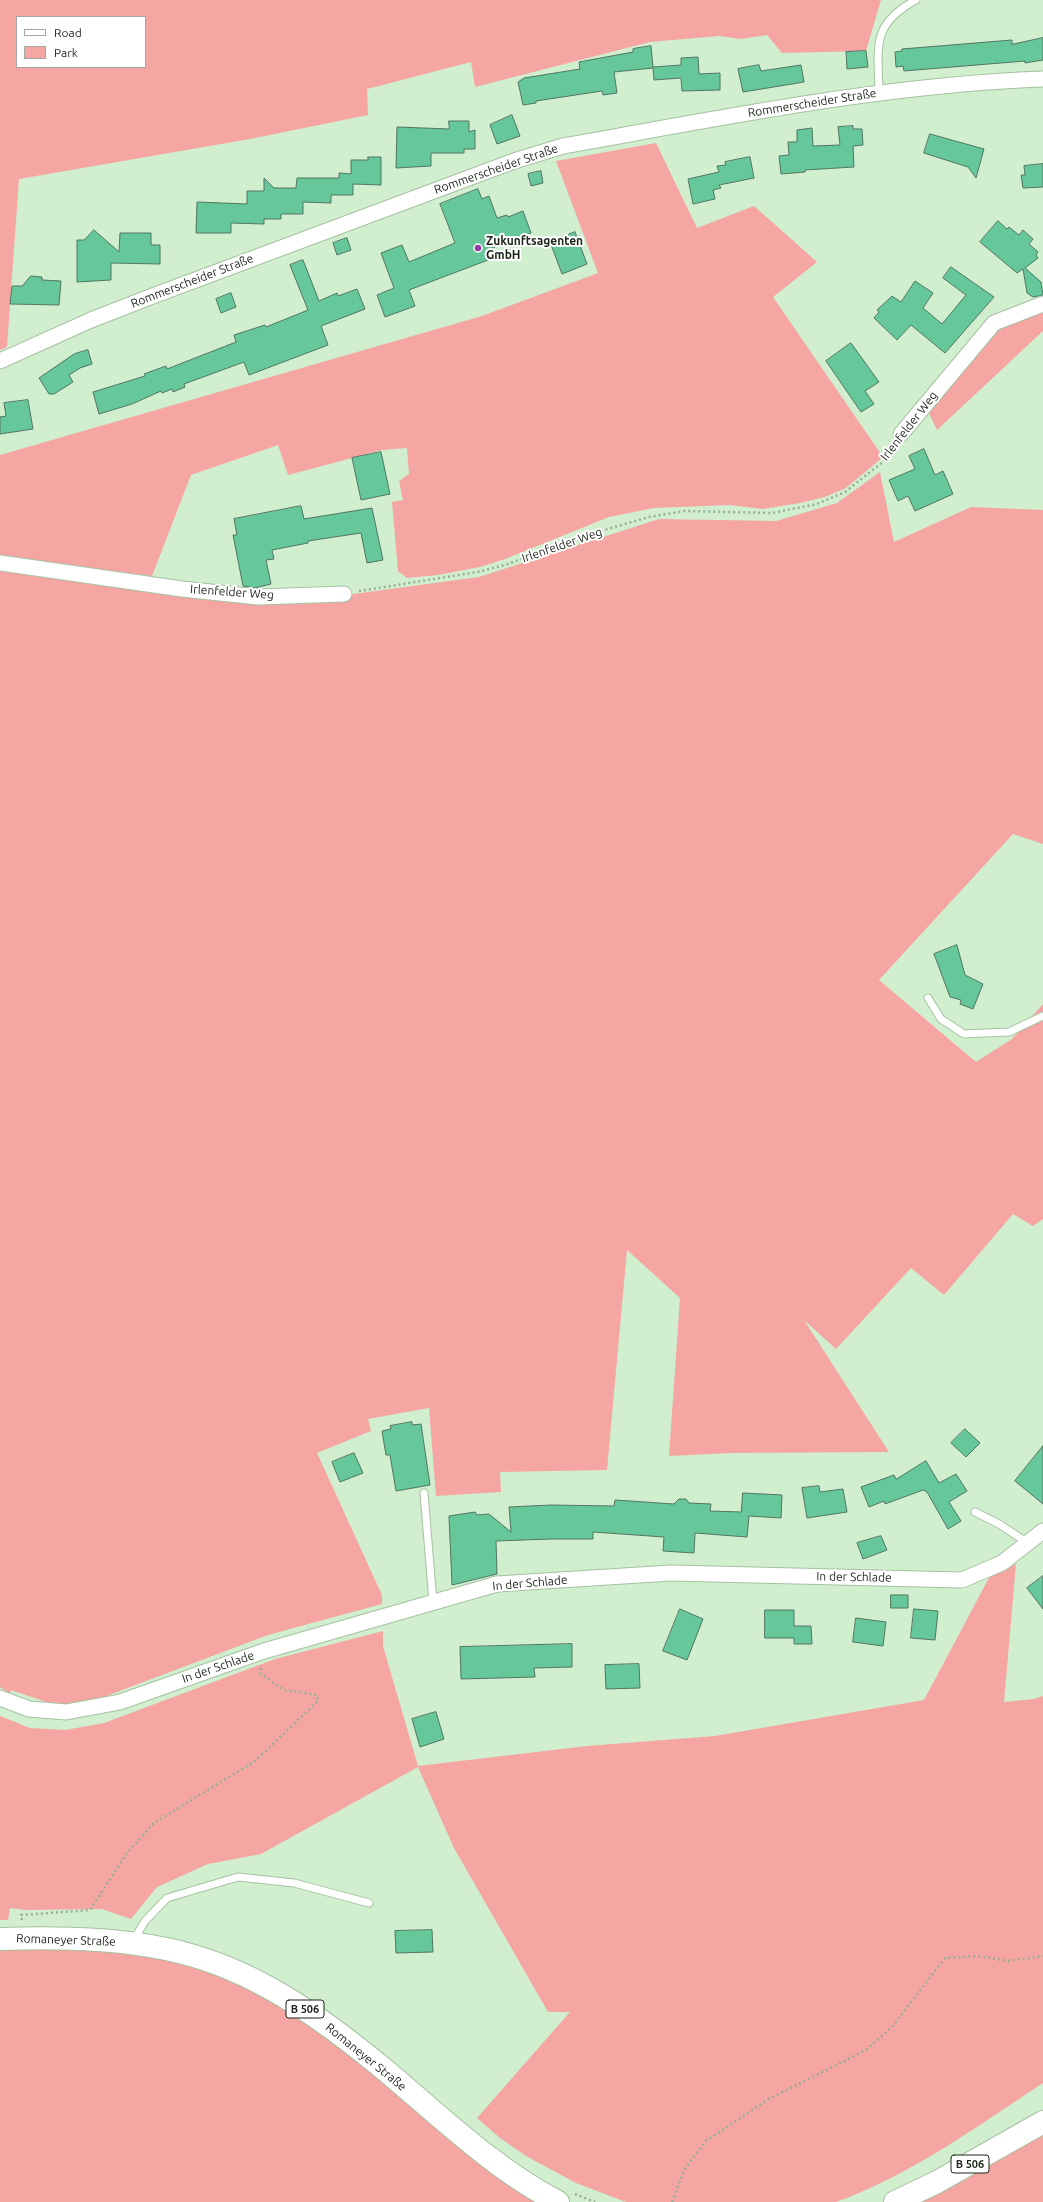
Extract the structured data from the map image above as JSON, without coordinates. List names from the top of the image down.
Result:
{
  "streets": {
    "main road": ["Romaneyer Straße", "B 506"],
    "street": ["Rommerscheider Straße", "Irlenfelder Weg", "In der Schlade"]
  },
  "places": ["Zukunftsagenten GmbH"],
  "legend": ["Road", "Park"]
}
